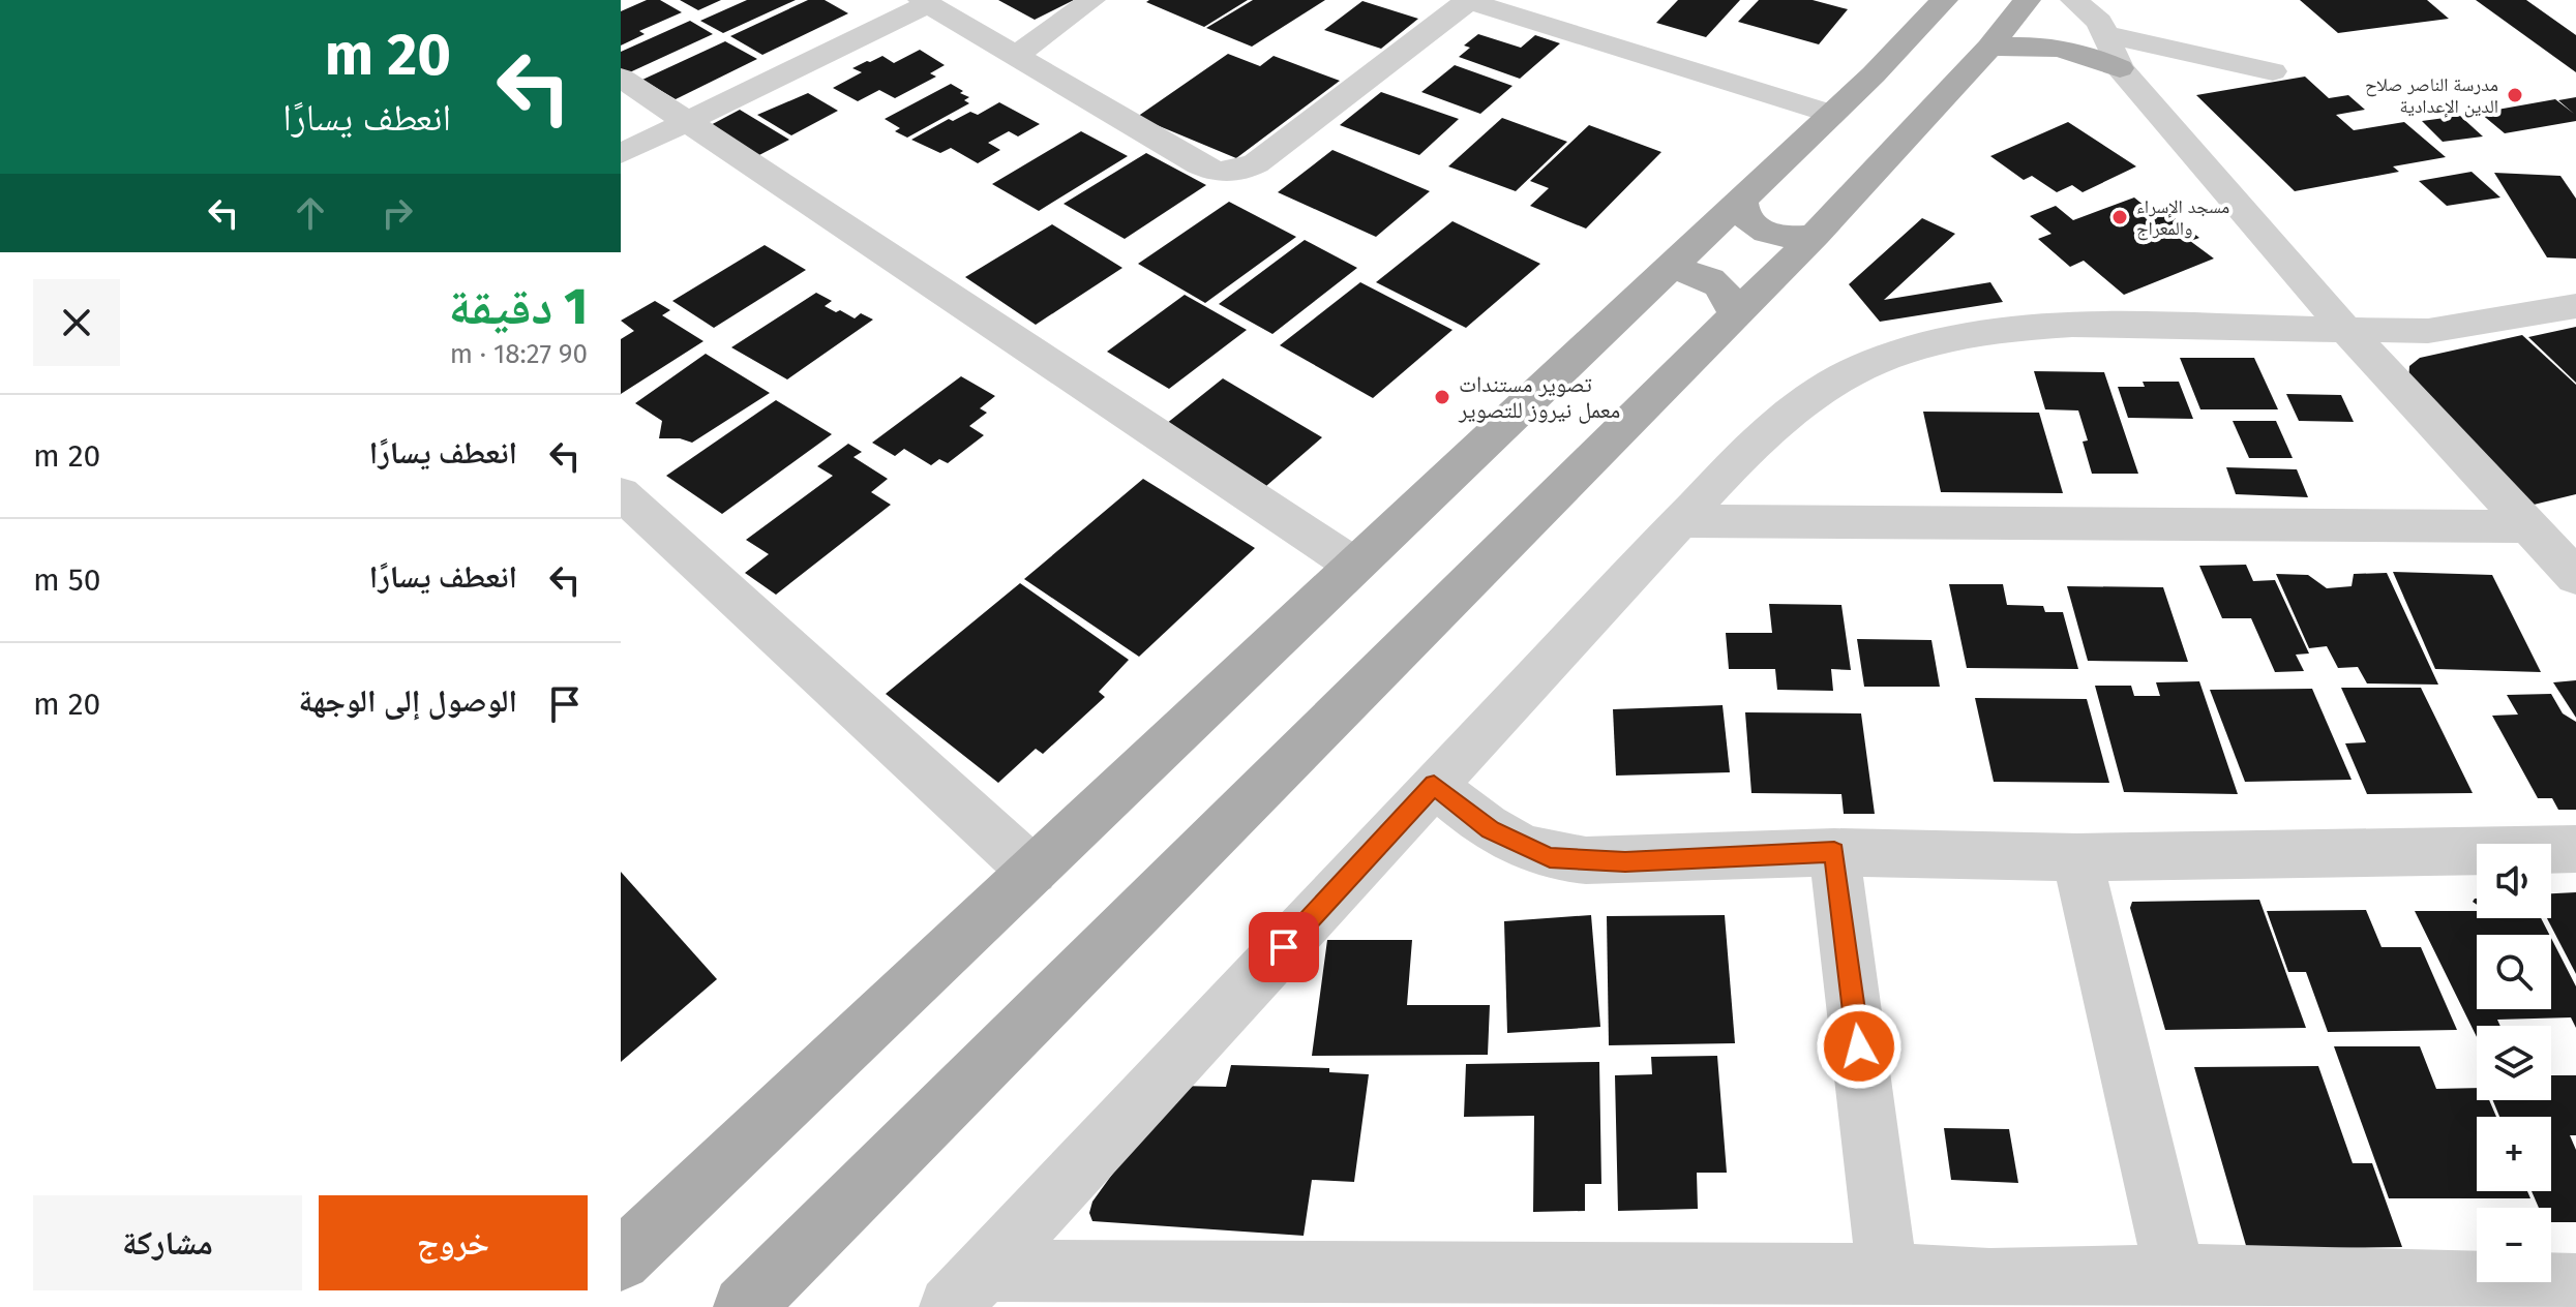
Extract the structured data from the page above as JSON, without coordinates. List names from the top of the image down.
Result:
{
  "places": ["مدرسة الناصر صلاح الدين الإعدادية", "مسجد الإسراء والمعراج", "تصوير مستندات معمل نيروز للتصوير"],
  "page": {
    "turn": ["20 m", "انعطف يسارًا"],
    "heading": ["1 دقيقة", "90 m · 18:27"],
    "list": [
      {
        "name": "انعطف يسارًا",
        "value": "20 m"
      },
      {
        "name": "انعطف يسارًا",
        "value": "50 m"
      },
      {
        "name": "الوصول إلى الوجهة",
        "value": "20 m"
      }
    ],
    "map_buttons": ["+", "−"],
    "buttons": ["خروج", "مشاركة"]
  }
}
